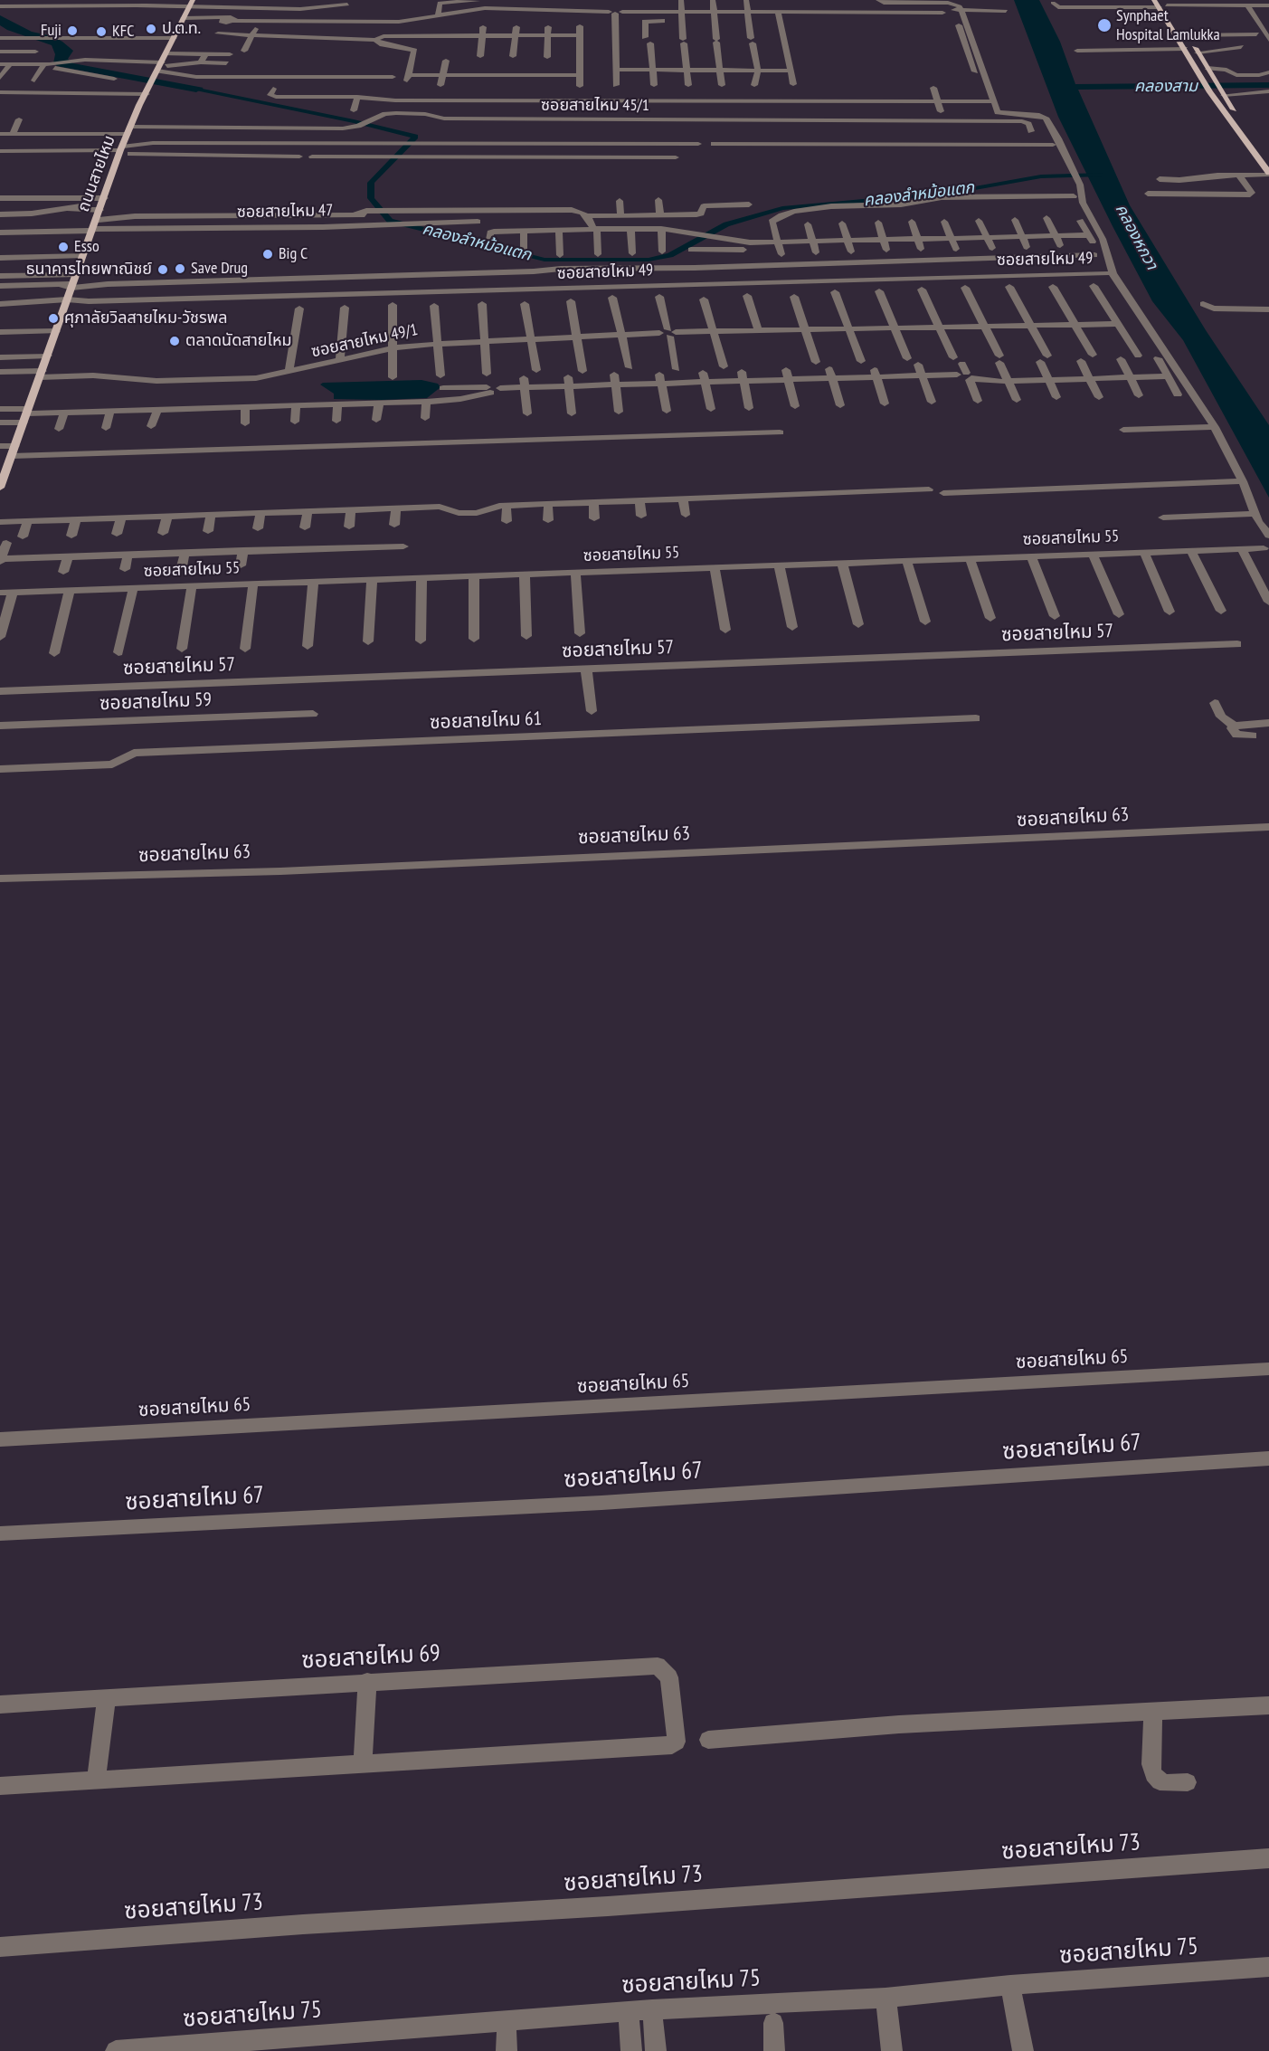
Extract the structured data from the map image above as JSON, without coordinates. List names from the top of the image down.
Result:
{
  "streets": {
    "main road": ["ถนนสายไหม"],
    "street": [
      "ซอยสายไหม 45/1",
      "ซอยสายไหม 47",
      "ซอยสายไหม 49",
      "ซอยสายไหม 49/1",
      "ซอยสายไหม 55",
      "ซอยสายไหม 57",
      "ซอยสายไหม 59",
      "ซอยสายไหม 61",
      "ซอยสายไหม 63",
      "ซอยสายไหม 65",
      "ซอยสายไหม 67",
      "ซอยสายไหม 69",
      "ซอยสายไหม 73",
      "ซอยสายไหม 75"
    ]
  },
  "crossings": [
    ["ซอยสายไหม 45/1", "ถนนสายไหม"],
    ["ถนนสายไหม", "ซอยสายไหม 47"],
    ["ถนนสายไหม", "ซอยสายไหม 49"],
    ["ถนนสายไหม", "ซอยสายไหม 49/1"]
  ],
  "water": ["คลองสาม", "คลองลำหม้อแตก", "คลองหกวา"],
  "places": [
    "Synphaet Hospital Lamlukka",
    "ป.ต.ท.",
    "Fuji",
    "KFC",
    "Esso",
    "Big C",
    "Save Drug",
    "ธนาคารไทยพาณิชย์",
    "ศุภาลัยวิลสายไหม-วัชรพล",
    "ตลาดนัดสายไหม"
  ]
}
